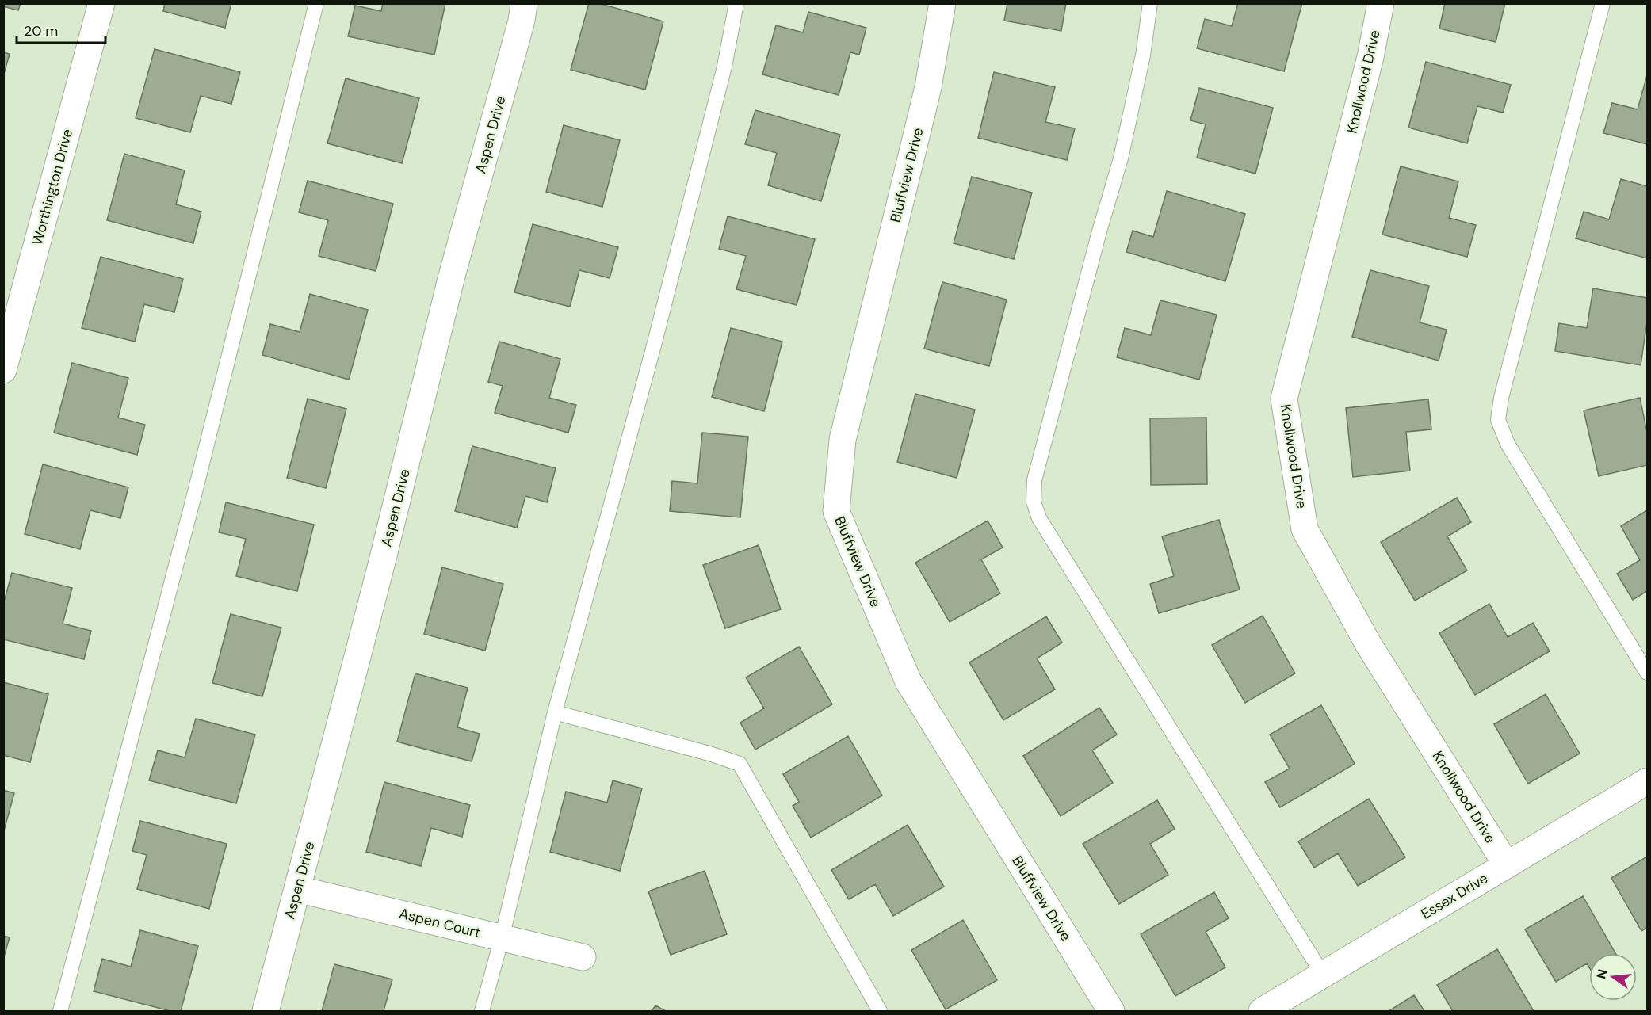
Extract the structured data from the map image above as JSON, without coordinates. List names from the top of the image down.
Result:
{
  "streets": {
    "street": [
      "Knollwood Drive",
      "Aspen Drive",
      "Bluffview Drive",
      "Worthington Drive",
      "Essex Drive",
      "Aspen Court"
    ]
  },
  "crossings": [
    ["Knollwood Drive", "Essex Drive"],
    ["Aspen Drive", "Aspen Court"]
  ],
  "scale_bar": "20 m",
  "north": "left"
}
